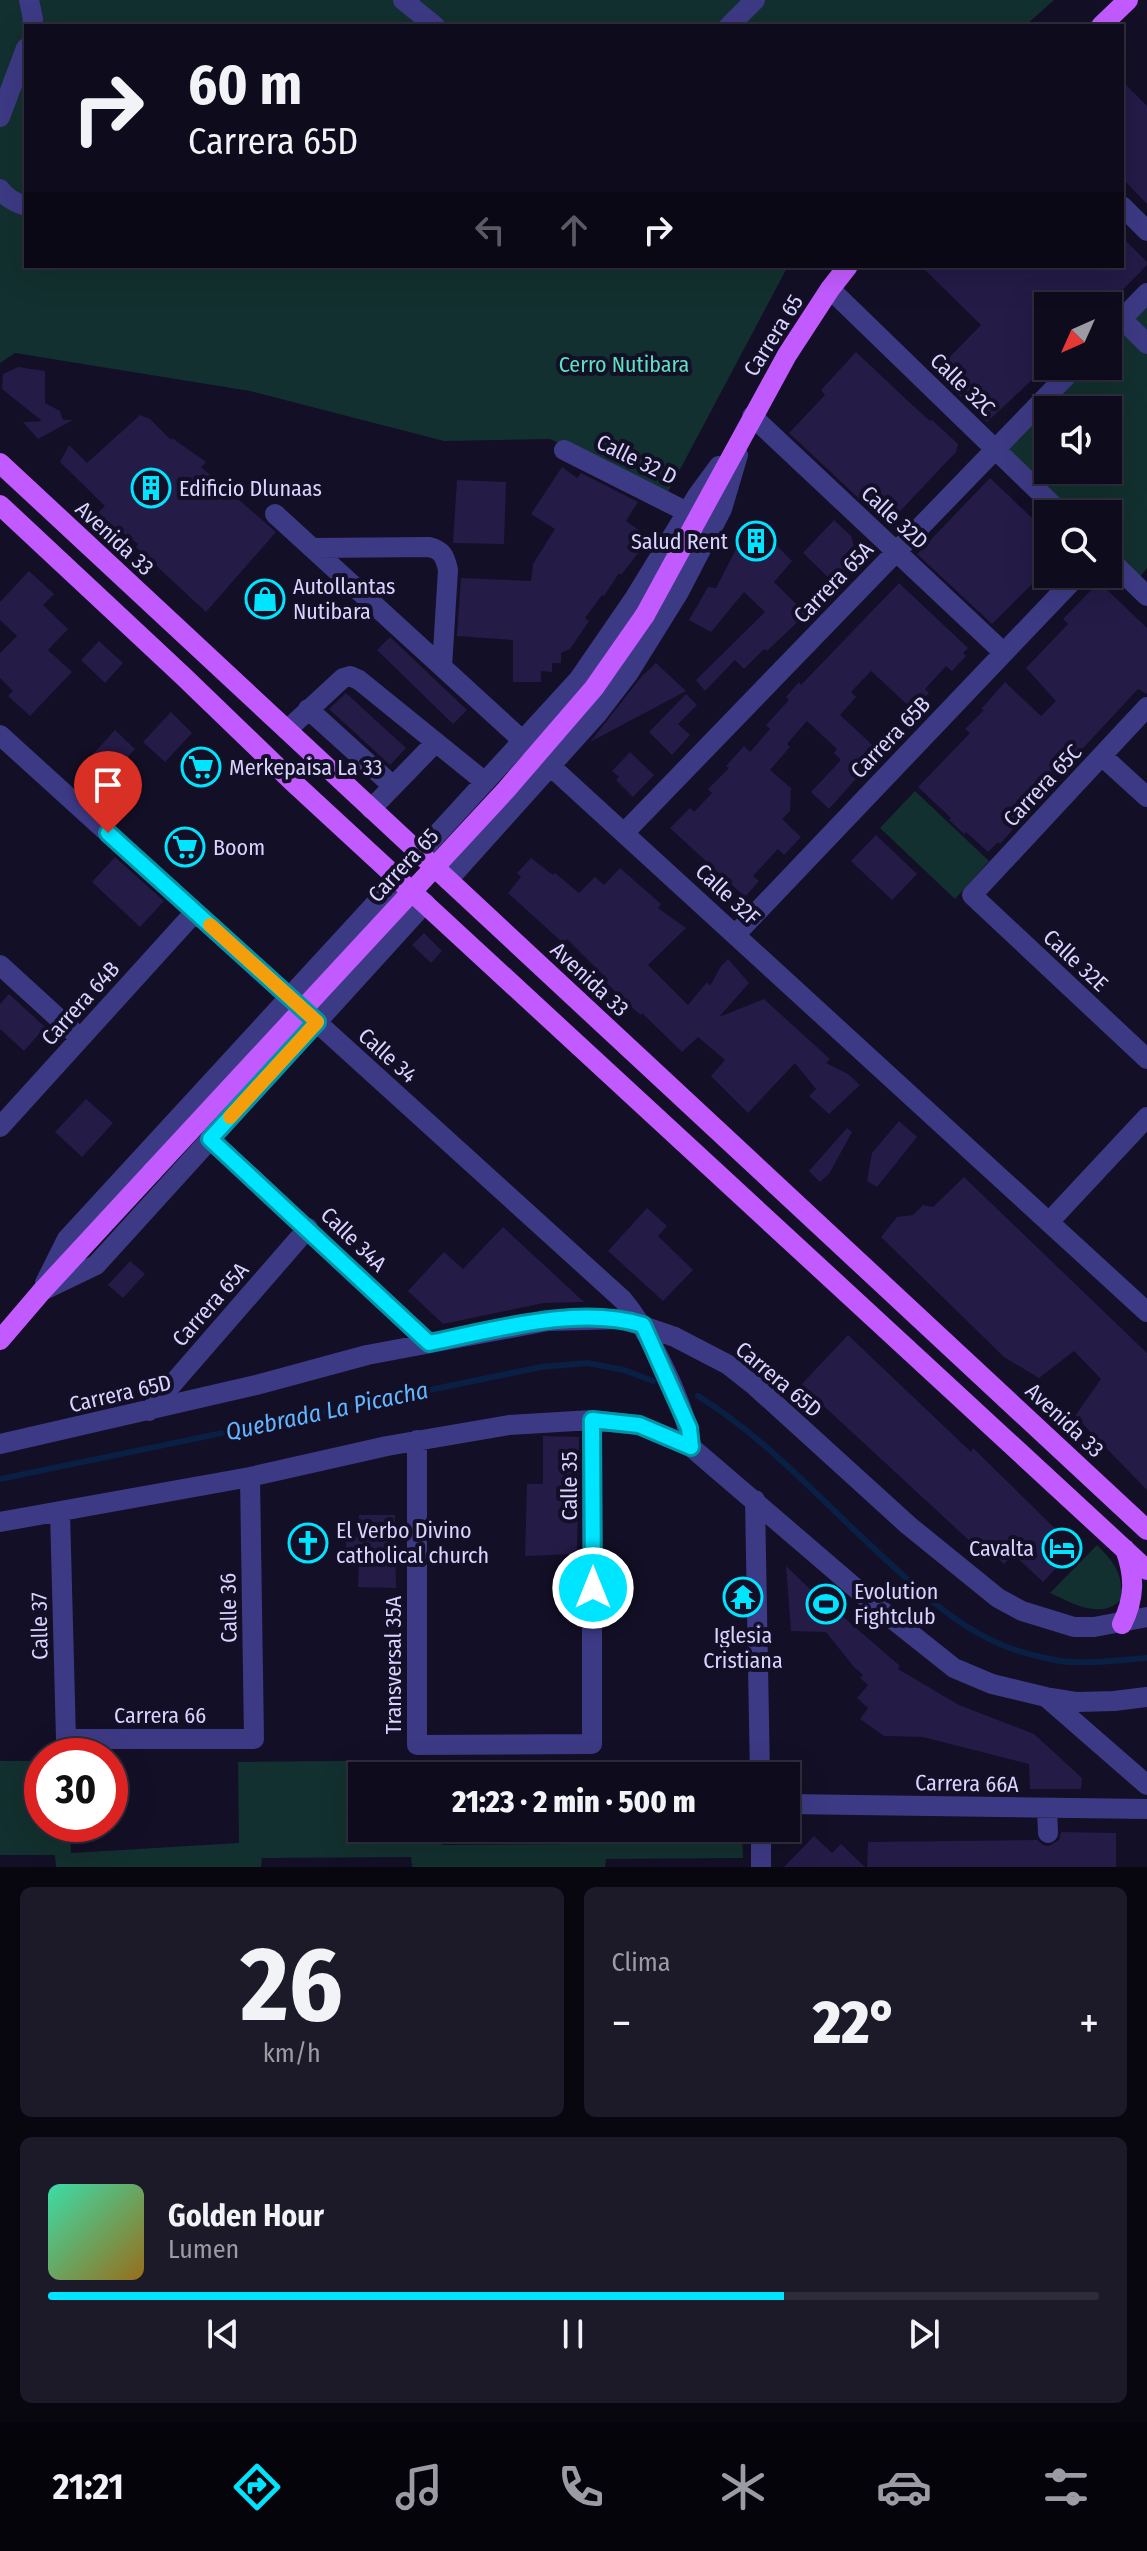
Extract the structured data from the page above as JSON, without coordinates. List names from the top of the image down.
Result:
{
  "streets": {
    "main road": ["Carrera 65", "Avenida 33"],
    "street": [
      "Calle 32C",
      "Calle 32 D",
      "Calle 32D",
      "Carrera 65A",
      "Carrera 65B",
      "Carrera 65C",
      "Calle 32F",
      "Calle 32E",
      "Carrera 64B",
      "Calle 34",
      "Calle 34A",
      "Carrera 65D",
      "Calle 35",
      "Calle 36",
      "Calle 37",
      "Transversal 35A",
      "Carrera 66",
      "Carrera 66A"
    ]
  },
  "crossings": [
    ["Carrera 65", "Calle 32C"],
    ["Carrera 65", "Calle 32 D"],
    ["Carrera 65", "Calle 32D"],
    ["Carrera 65", "Avenida 33"],
    ["Carrera 65", "Calle 32F"],
    ["Carrera 65", "Calle 34"],
    ["Carrera 65", "Calle 34A"],
    ["Calle 32C", "Carrera 65A"],
    ["Calle 32D", "Carrera 65A"],
    ["Calle 32D", "Carrera 65B"],
    ["Carrera 65A", "Calle 32F"],
    ["Carrera 65A", "Calle 34A"],
    ["Carrera 65A", "Carrera 65D"],
    ["Carrera 65B", "Calle 32F"],
    ["Carrera 65C", "Calle 32E"],
    ["Carrera 64B", "Calle 34"],
    ["Calle 34", "Carrera 65D"],
    ["Calle 34A", "Carrera 65D"],
    ["Calle 35", "Transversal 35A"],
    ["Calle 36", "Carrera 66"]
  ],
  "water": ["Quebrada La Picacha"],
  "parks": ["Cerro Nutibara"],
  "places": {
    "building": ["Edificio Dlunaas", "Salud Rent"],
    "shop": ["Autollantas Nutibara"],
    "supermarket": ["Merkepaisa La 33", "Boom"],
    "church": ["El Verbo Divino catholical church"],
    "hotel": ["Cavalta"],
    "temple": ["Iglesia Cristiana"],
    "sports": ["Evolution Fightclub"]
  },
  "north": "bottom left",
  "page": {
    "turn": ["60 m", "Carrera 65D"],
    "limit": "30",
    "trip": "21:23 · 2 min · 500 m",
    "tile": [
      ["26", "km/h"],
      "Clima"
    ],
    "heat": ["−", "22°", "+"],
    "song": ["Golden Hour", "Lumen"],
    "tabs": "21:21"
  }
}
